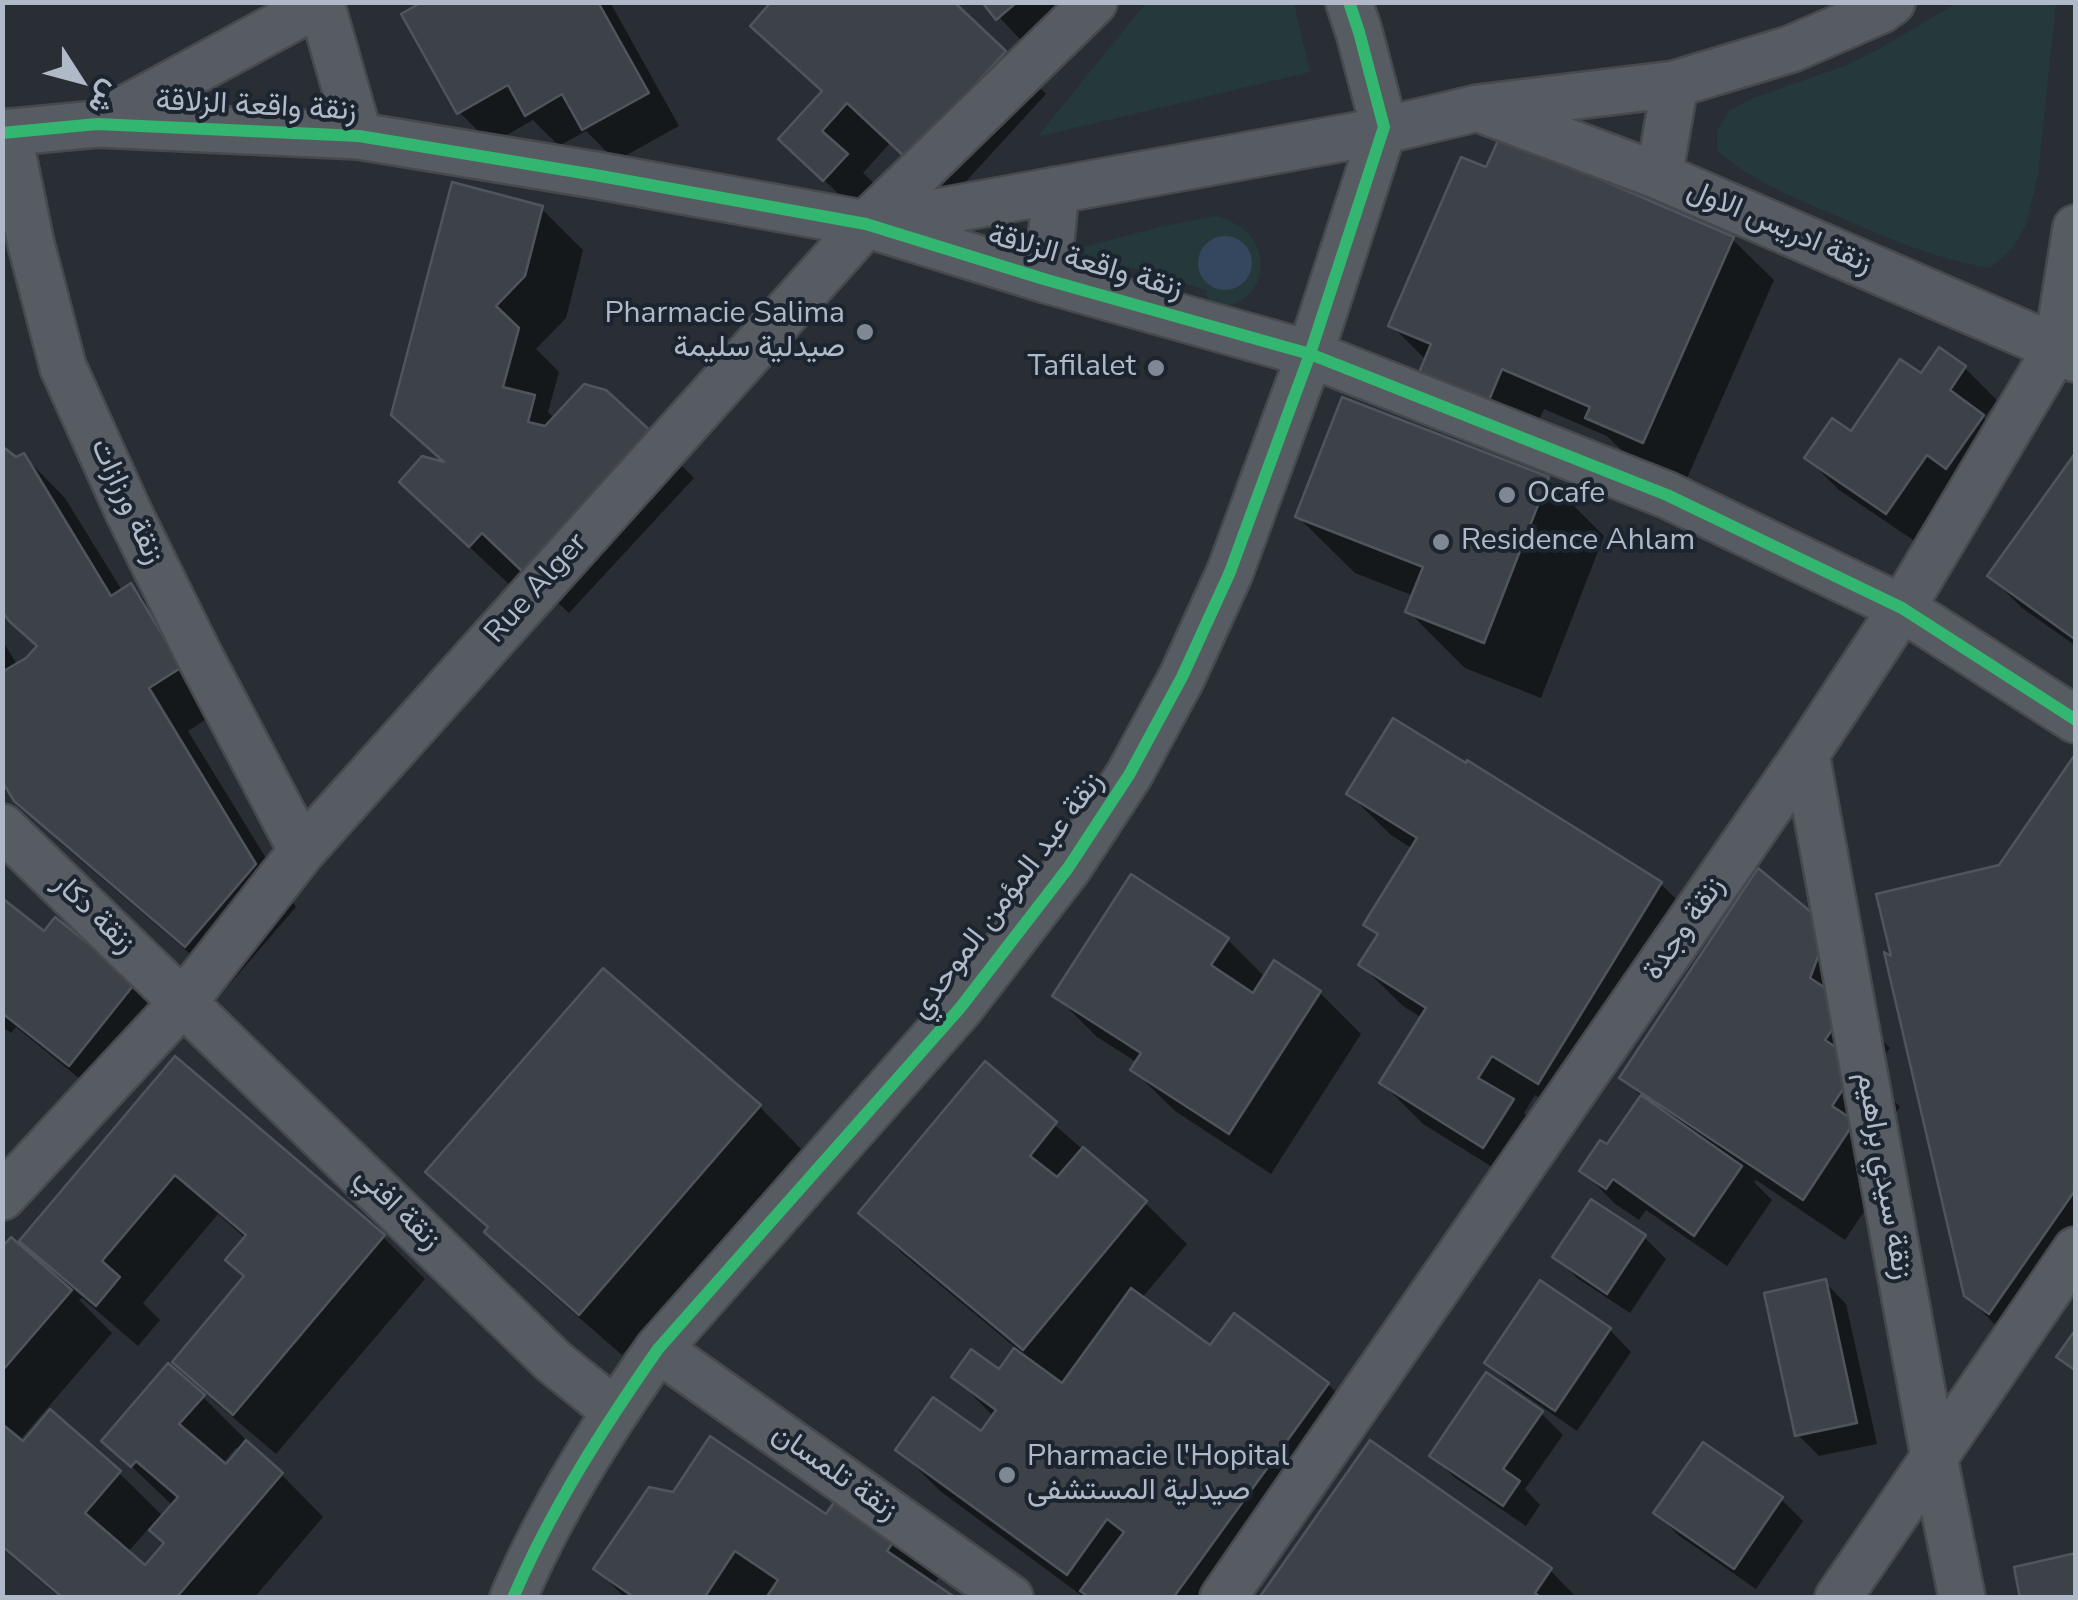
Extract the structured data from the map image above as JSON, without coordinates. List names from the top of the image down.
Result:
{
  "streets": {
    "street": [
      "زنقة واقعة الزلاقة",
      "زنقة ادريس الاول",
      "زنقة ورزازات",
      "Rue Alger",
      "زنقة عبد المؤمن الموحدي",
      "زنقة دكار",
      "زنقة وجدة",
      "زنقة سيدي براهيم",
      "زنقة افني",
      "زنقة تلمسان"
    ]
  },
  "crossings": [
    ["زنقة واقعة الزلاقة", "زنقة ورزازات"],
    ["زنقة واقعة الزلاقة", "Rue Alger"],
    ["زنقة واقعة الزلاقة", "زنقة عبد المؤمن الموحدي"],
    ["زنقة واقعة الزلاقة", "زنقة وجدة"],
    ["زنقة ادريس الاول", "زنقة وجدة"],
    ["زنقة ورزازات", "Rue Alger"],
    ["Rue Alger", "زنقة دكار"],
    ["Rue Alger", "زنقة افني"],
    ["زنقة عبد المؤمن الموحدي", "زنقة افني"],
    ["زنقة عبد المؤمن الموحدي", "زنقة تلمسان"],
    ["زنقة دكار", "زنقة افني"],
    ["زنقة وجدة", "زنقة سيدي براهيم"]
  ],
  "places": [
    "Pharmacie Salima صيدلية سليمة",
    "Tafilalet",
    "Ocafe",
    "Residence Ahlam",
    "Pharmacie l'Hopital صيدلية المستشفى"
  ],
  "north": "bottom right"
}
